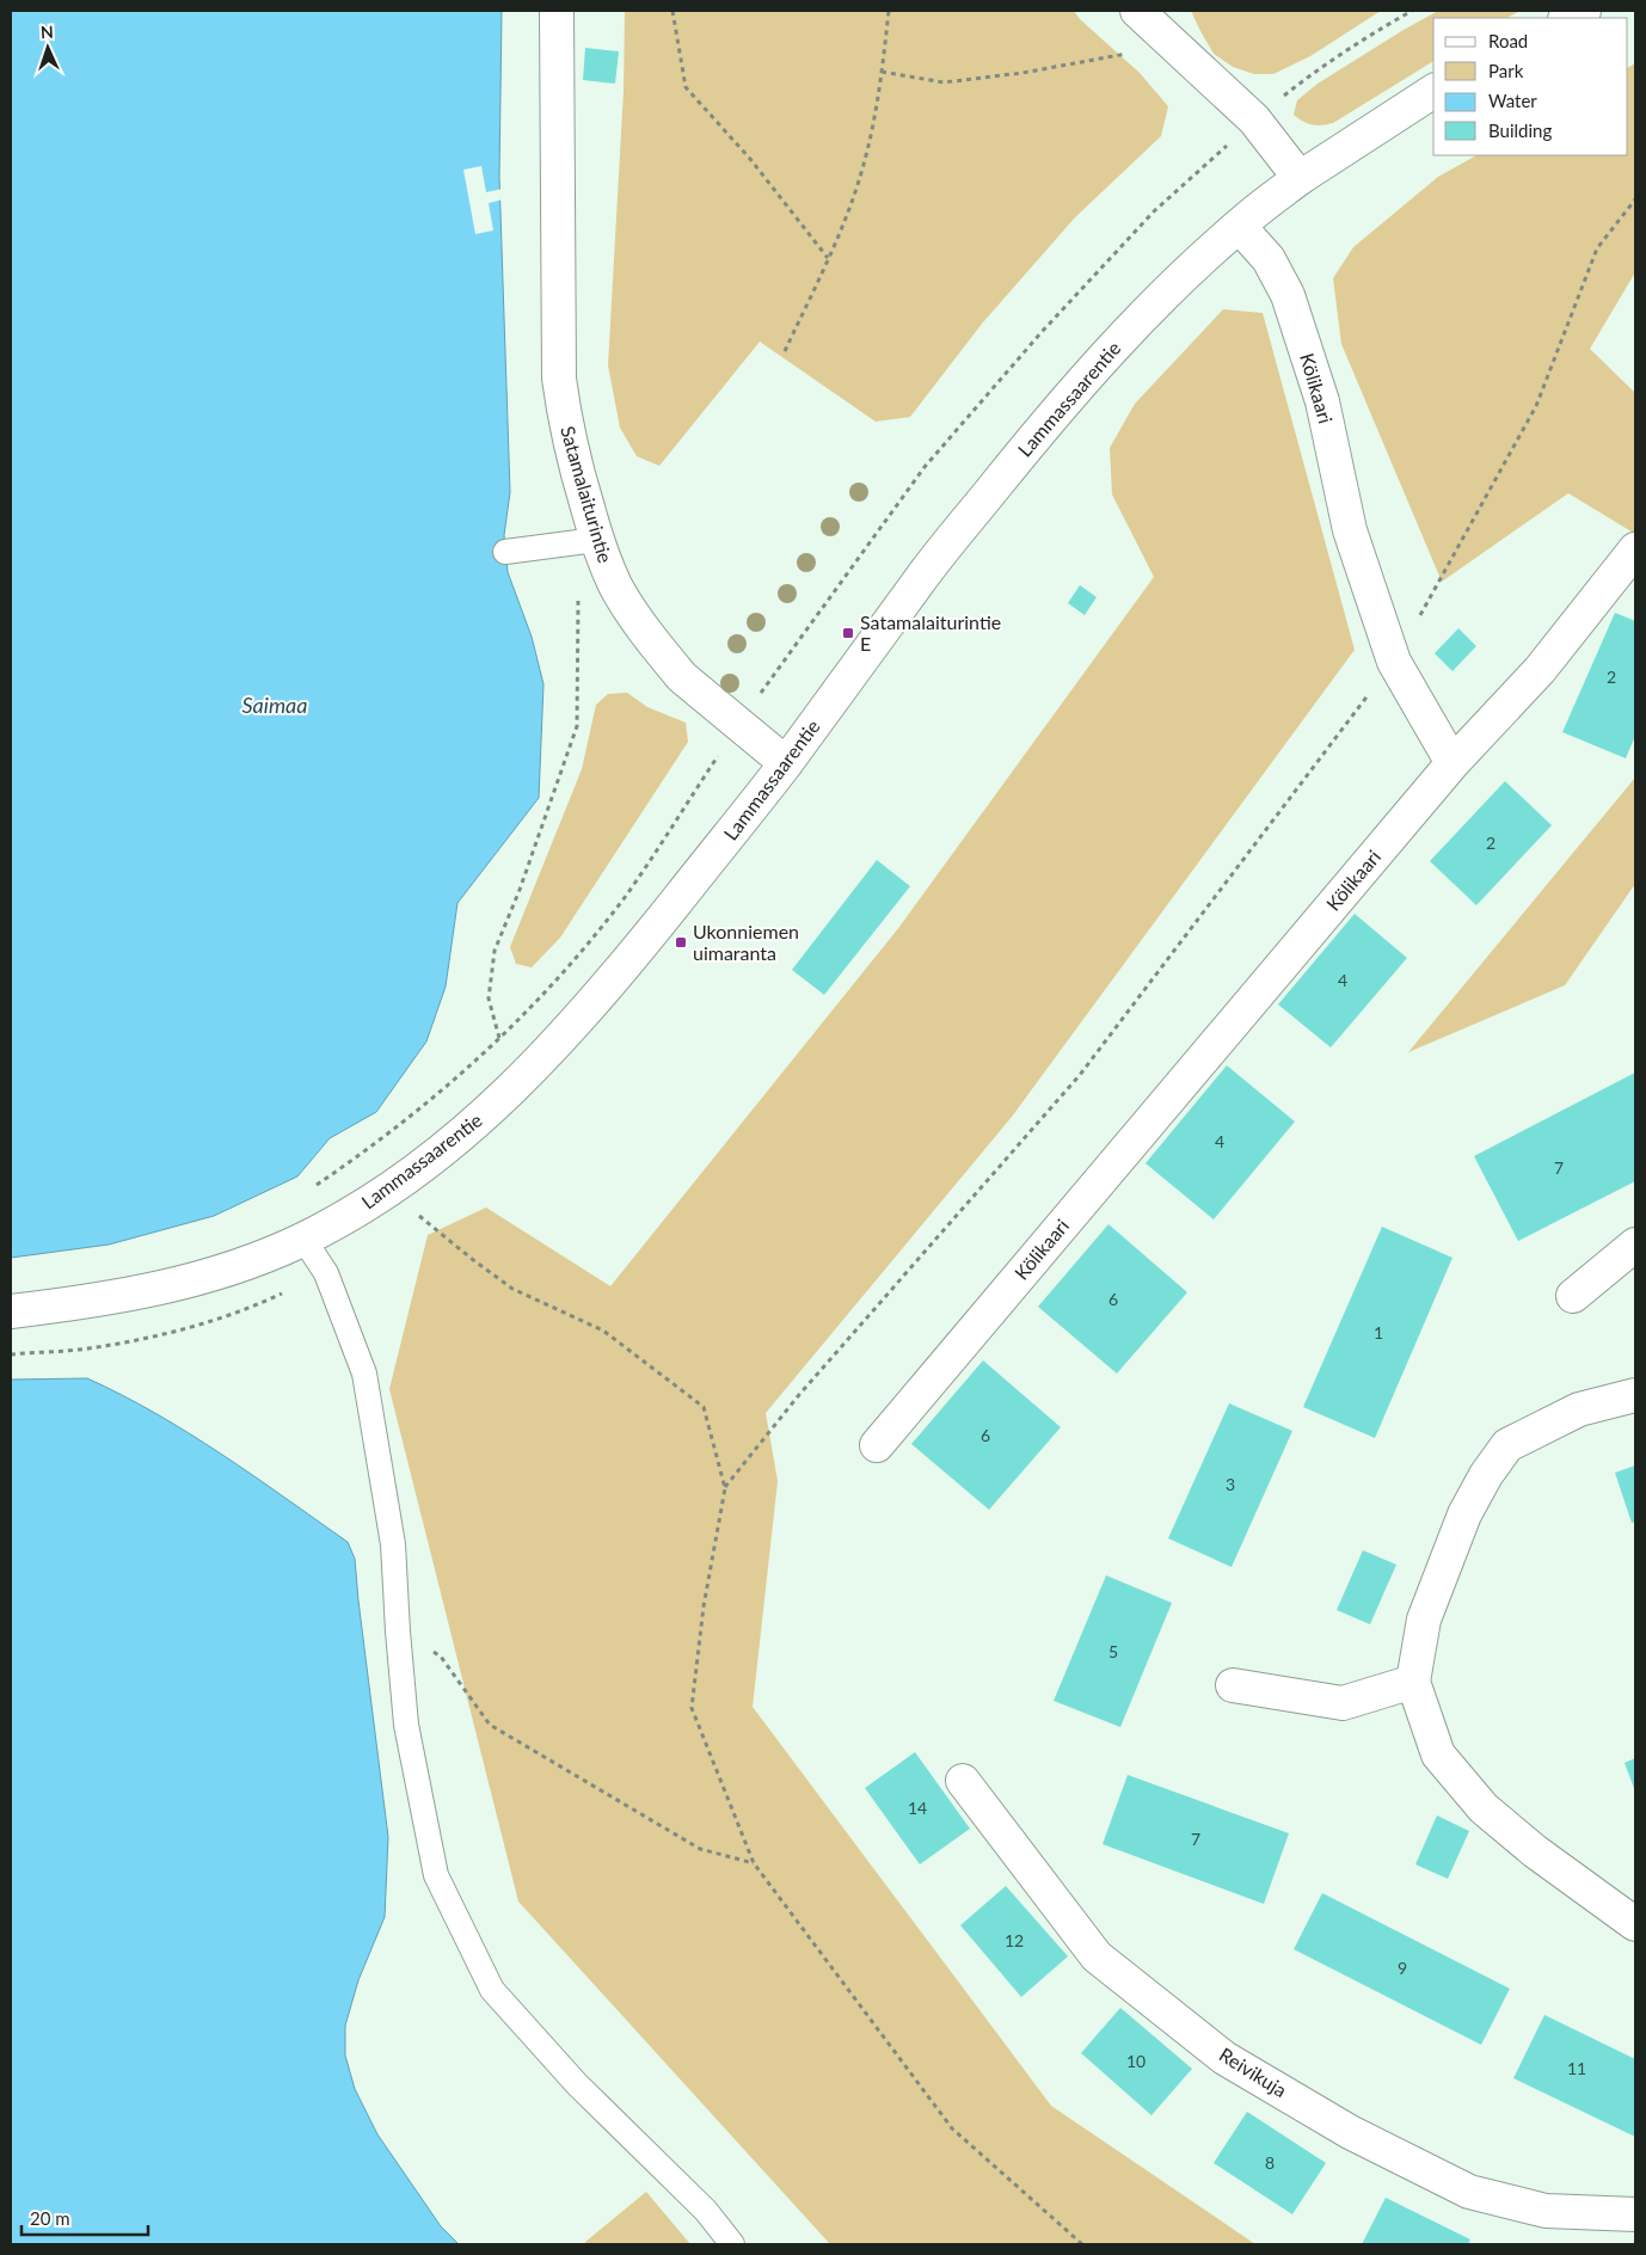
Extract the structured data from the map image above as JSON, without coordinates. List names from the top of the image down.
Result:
{
  "streets": {
    "street": [
      "Kölikaari",
      "Lammassaarentie",
      "Satamalaiturintie",
      "Reivikuja"
    ]
  },
  "crossings": [
    ["Kölikaari", "Lammassaarentie"],
    ["Lammassaarentie", "Satamalaiturintie"]
  ],
  "water": ["Saimaa"],
  "places": {
    "transit": ["Satamalaiturintie E", "Ukonniemen uimaranta"]
  },
  "house_numbers": [
    "2",
    "2",
    "4",
    "4",
    "7",
    "6",
    "1",
    "6",
    "3",
    "5",
    "14",
    "7",
    "12",
    "9",
    "10",
    "11",
    "8"
  ],
  "legend": [
    "Road",
    "Park",
    "Water",
    "Building"
  ],
  "scale_bar": "20 m",
  "north": "top"
}
